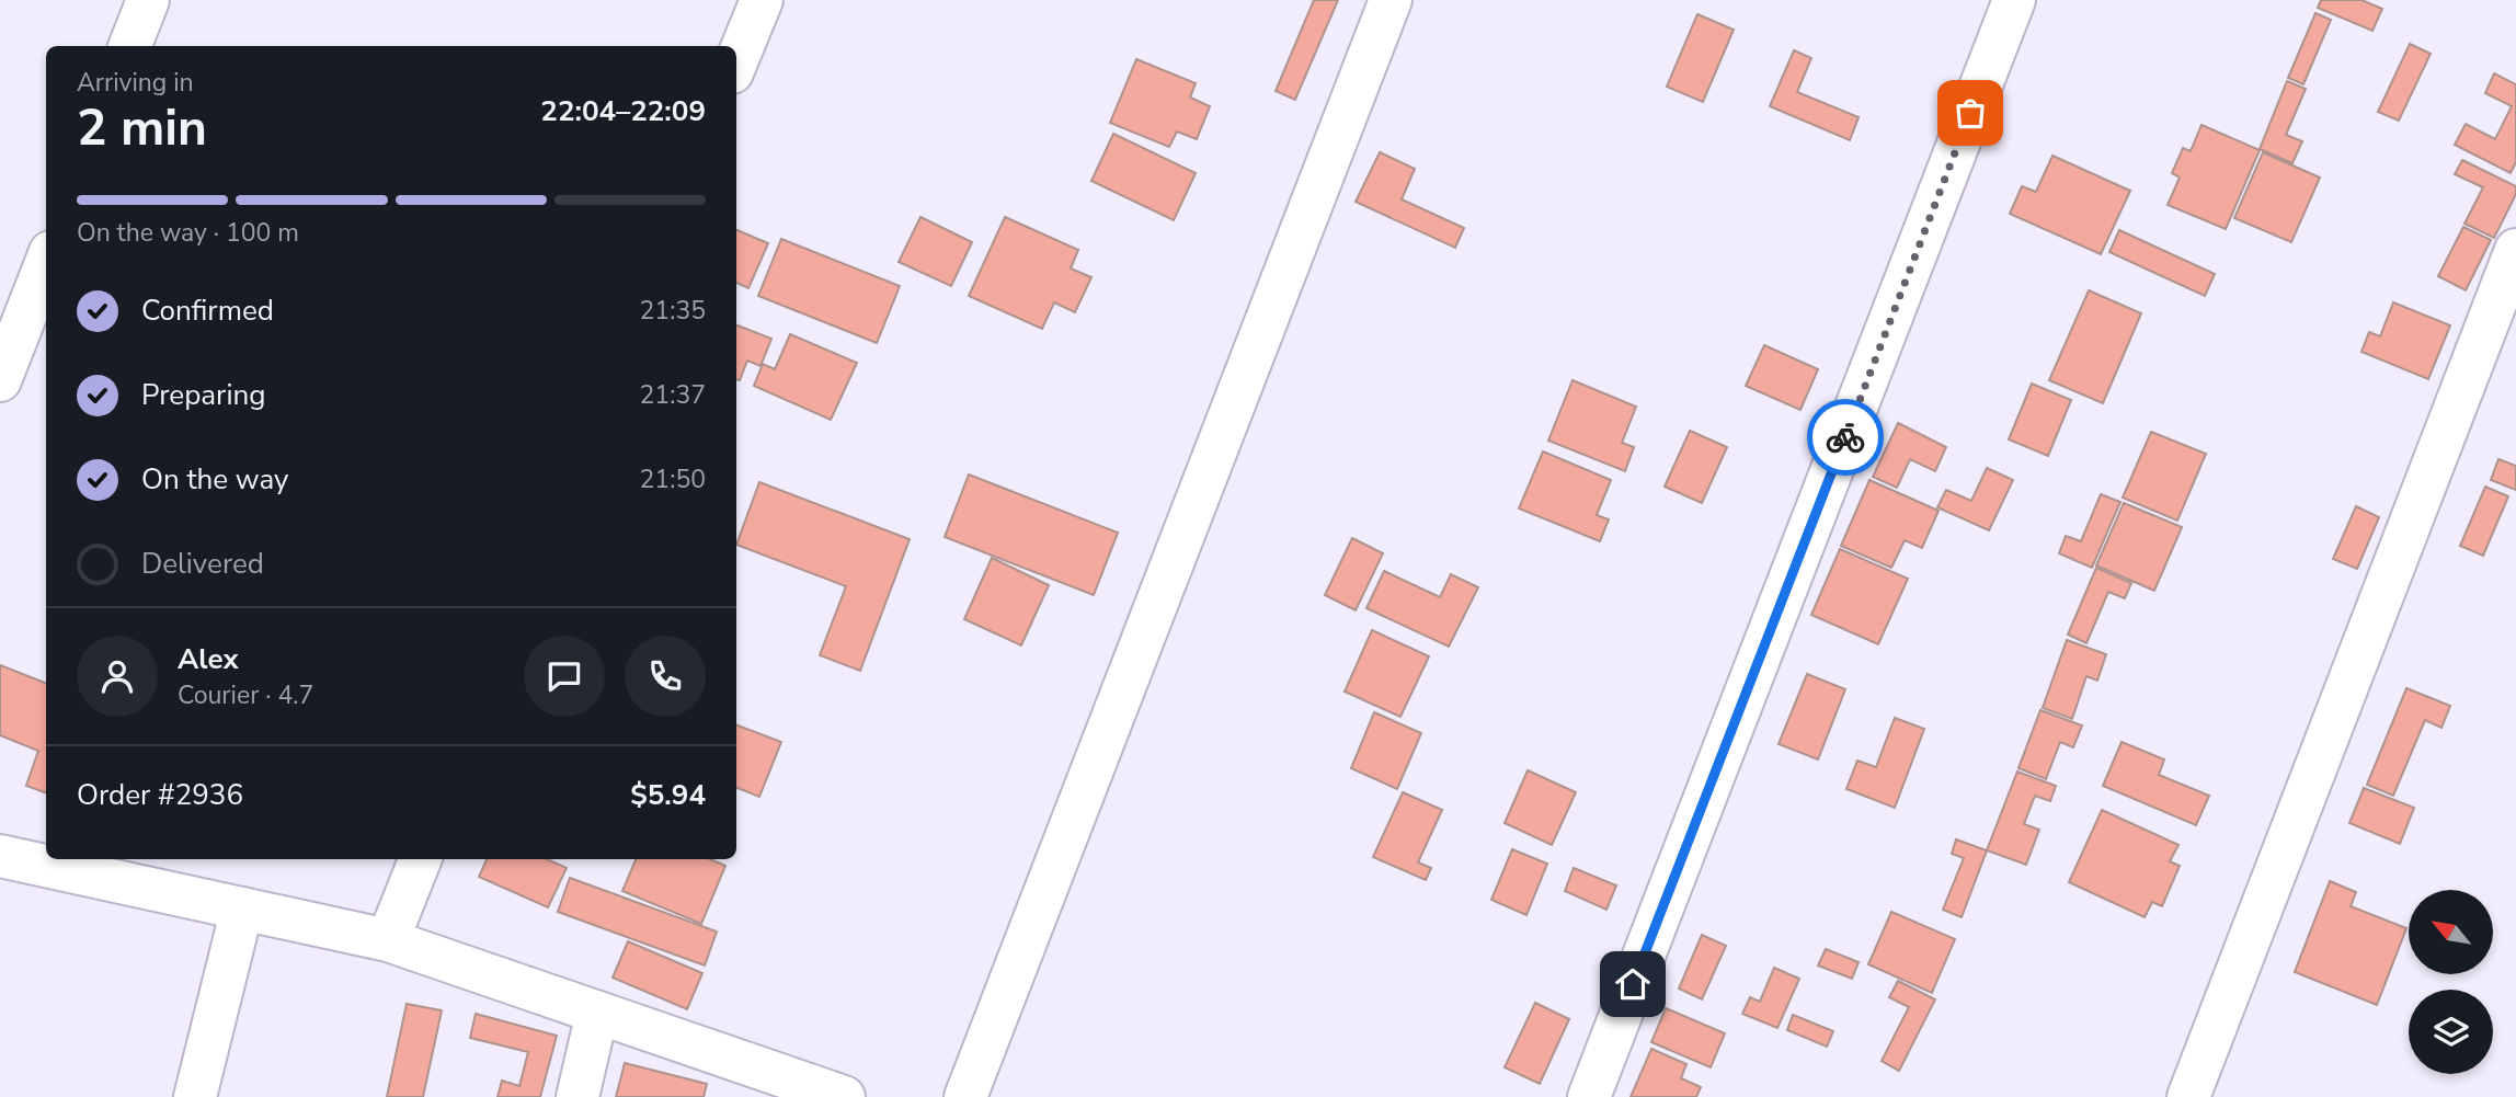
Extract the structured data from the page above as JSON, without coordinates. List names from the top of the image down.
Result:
{
  "north": "top left",
  "page": {
    "heading": ["2 min", "Arriving in", "22:04–22:09"],
    "panel": [
      "Alex",
      "Courier · 4.7",
      "Order #2936",
      "$5.94"
    ],
    "bar": "On the way · 100 m",
    "list": [
      ["Confirmed", "21:35"],
      ["Preparing", "21:37"],
      ["On the way", "21:50"],
      "Delivered"
    ]
  }
}
